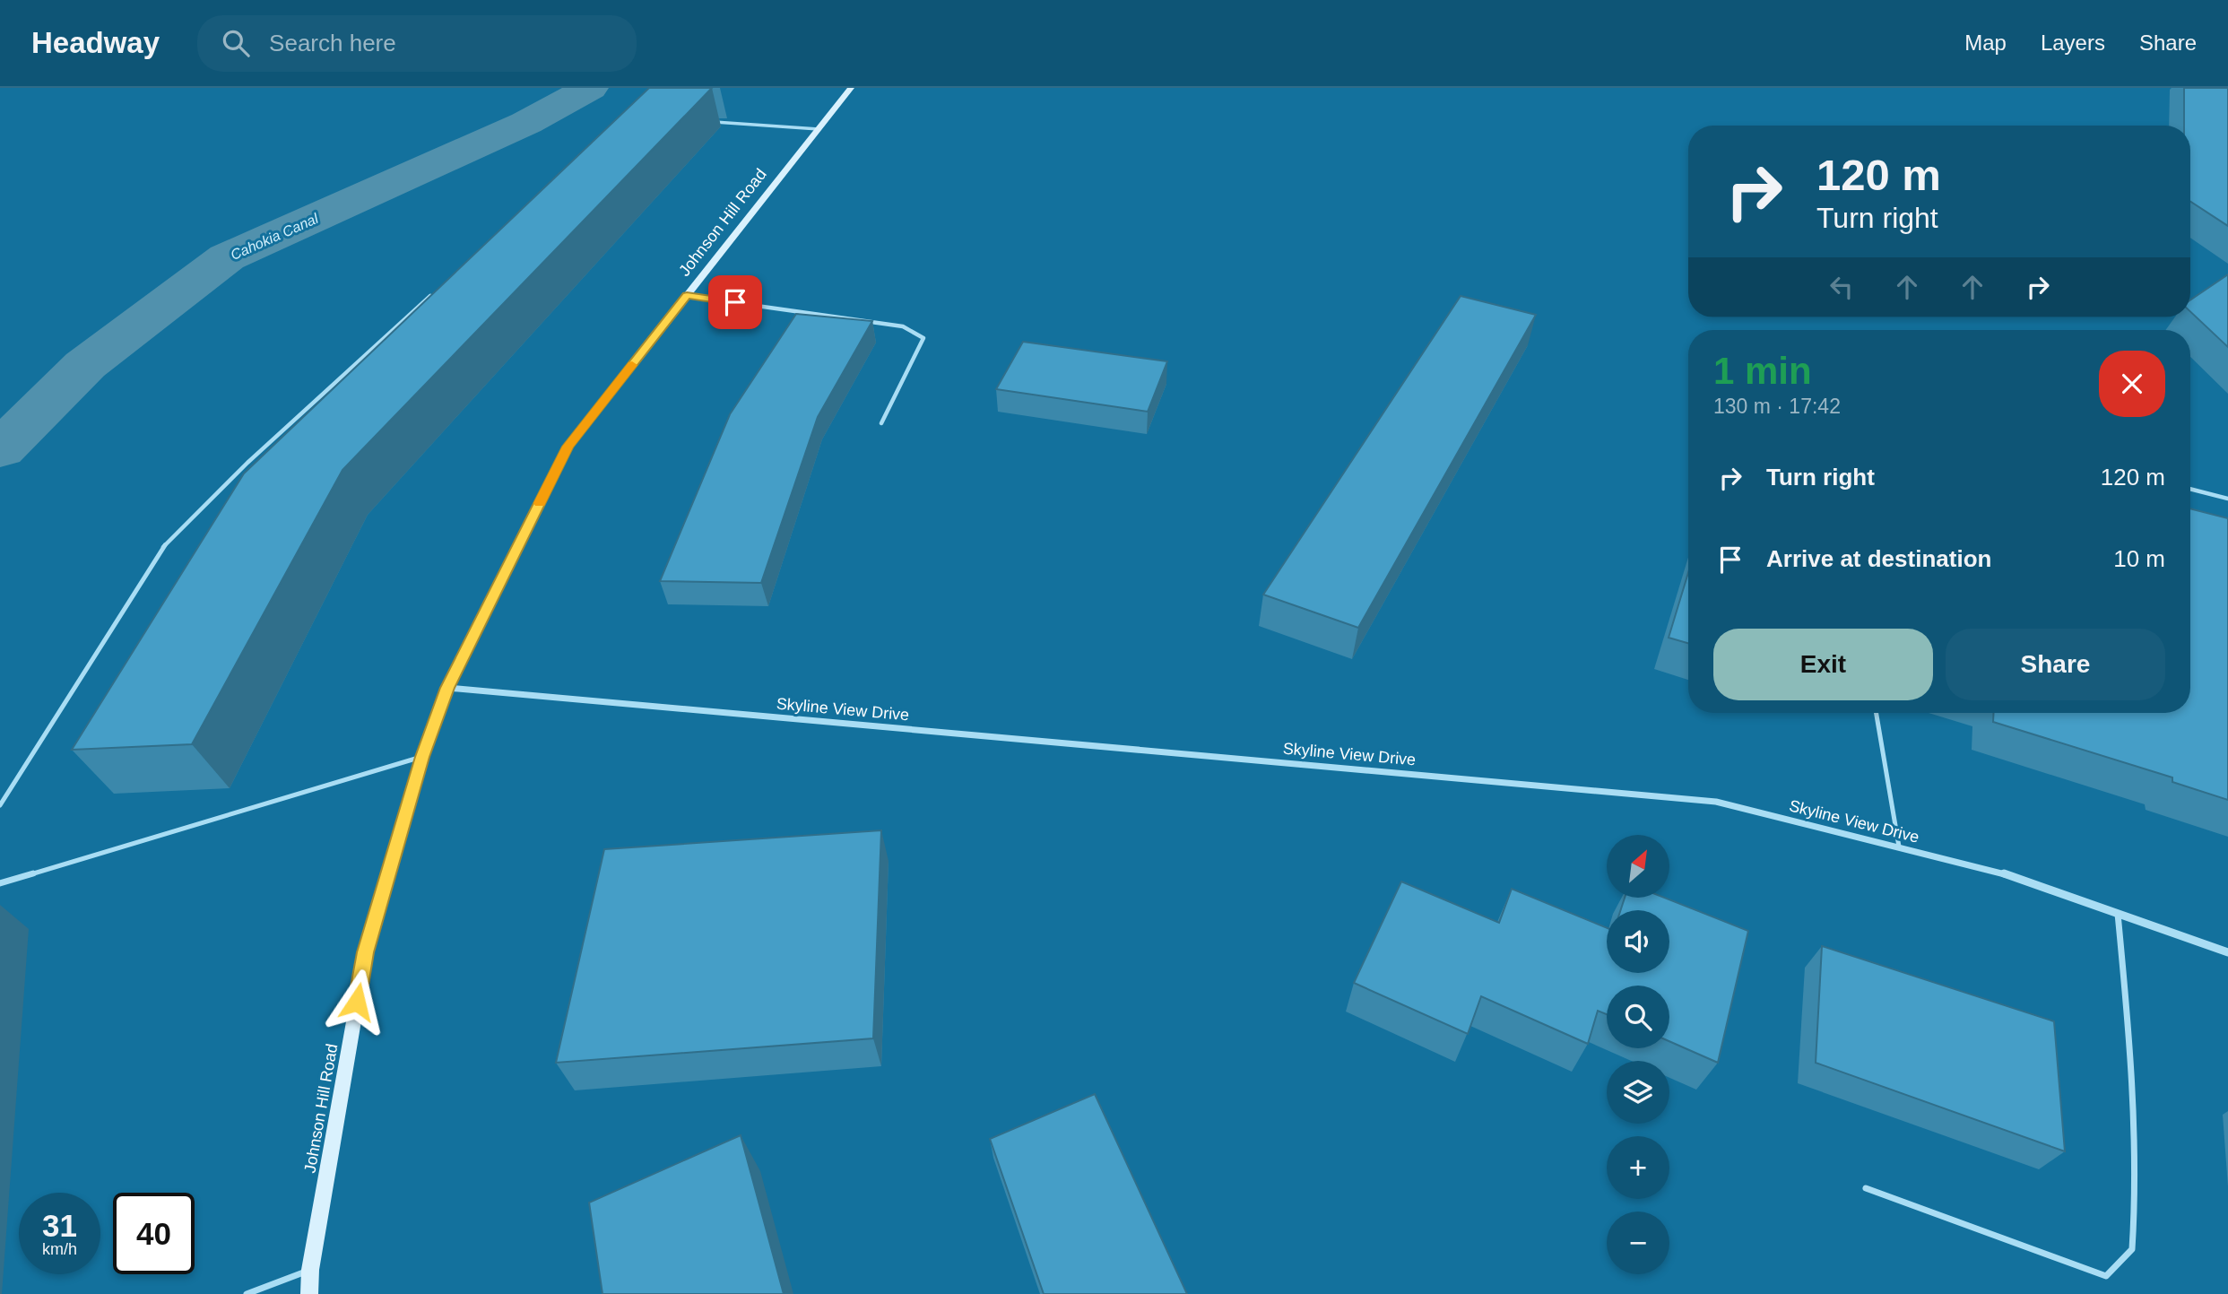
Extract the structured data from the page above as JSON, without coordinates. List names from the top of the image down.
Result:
{
  "streets": {
    "street": ["Johnson Hill Road", "Skyline View Drive"]
  },
  "crossings": [
    ["Johnson Hill Road", "Skyline View Drive"]
  ],
  "water": ["Cahokia Canal"],
  "north": "top right",
  "page": {
    "header": "Headway",
    "search": "Search here",
    "nav": ["Map", "Layers", "Share"],
    "turn": ["120 m", "Turn right"],
    "heading": ["1 min", "130 m · 17:42"],
    "list": [
      {
        "name": "Turn right",
        "value": "120 m"
      },
      {
        "name": "Arrive at destination",
        "value": "10 m"
      }
    ],
    "buttons": ["Exit", "Share"],
    "map_buttons": ["+", "−"],
    "speed": "31 km/h",
    "limit": "40"
  }
}
